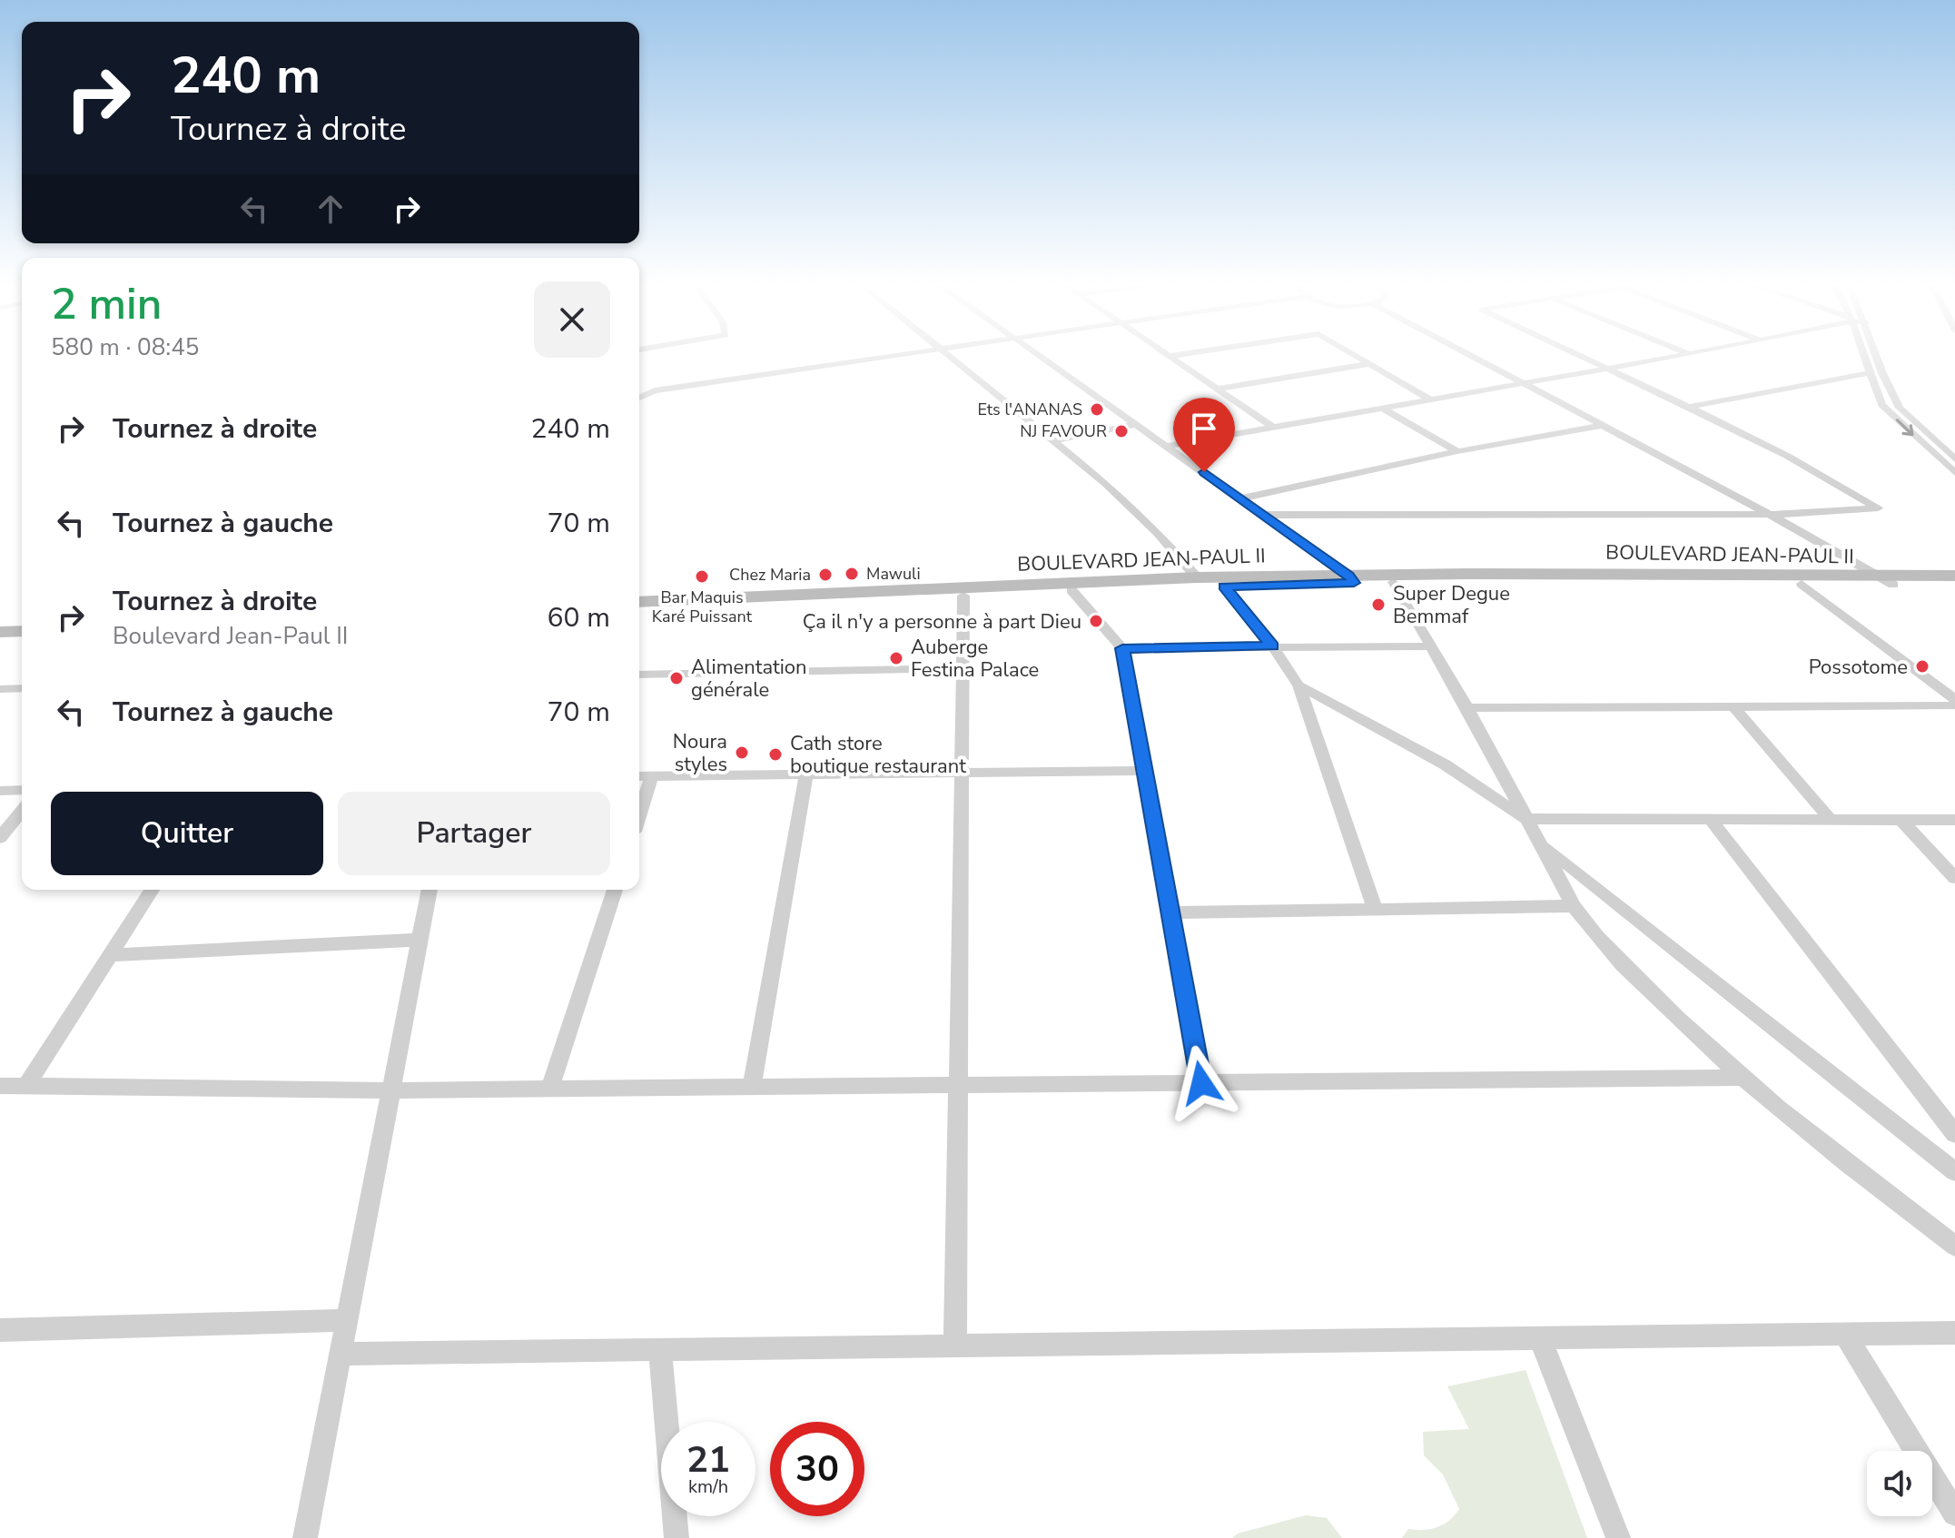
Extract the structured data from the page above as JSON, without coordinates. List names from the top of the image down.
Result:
{
  "streets": {
    "main road": ["BOULEVARD JEAN-PAUL II"]
  },
  "places": [
    "Ets l'ANANAS",
    "NJ FAVOUR",
    "Mawuli",
    "Chez Maria",
    "Bar Maquis Karé Puissant",
    "Super Degue Bemmaf",
    "Ça il n'y a personne à part Dieu",
    "Auberge Festina Palace",
    "Possotome",
    "Alimentation générale",
    "Noura styles",
    "Cath store boutique restaurant"
  ],
  "page": {
    "turn": ["240 m", "Tournez à droite"],
    "heading": ["2 min", "580 m · 08:45"],
    "list": [
      {
        "name": "Tournez à droite",
        "value": "240 m"
      },
      {
        "name": "Tournez à gauche",
        "value": "70 m"
      },
      {
        "name": "Tournez à droite",
        "note": "Boulevard Jean-Paul II",
        "value": "60 m"
      },
      {
        "name": "Tournez à gauche",
        "value": "70 m"
      }
    ],
    "buttons": ["Quitter", "Partager"],
    "speed": "21 km/h",
    "limit": "30"
  }
}
